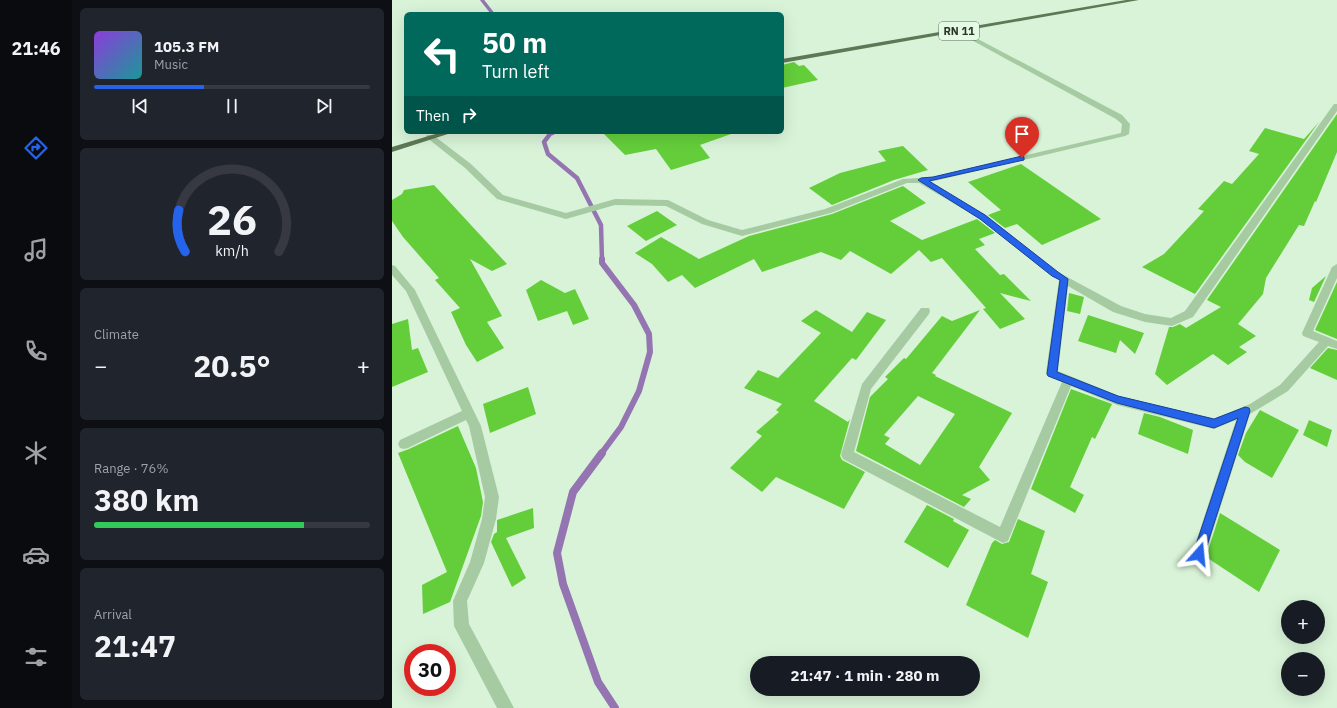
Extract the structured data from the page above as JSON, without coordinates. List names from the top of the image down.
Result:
{
  "streets": {
    "main road": ["RN 11"]
  },
  "page": {
    "tabs": "21:46",
    "turn": ["50 m", "Turn left"],
    "song": ["105.3 FM", "Music"],
    "then": "Then",
    "tile": [
      "Climate",
      ["Range · 76%", "380 km"],
      ["Arrival", "21:47"]
    ],
    "heat": ["−", "20.5°", "+"],
    "map_buttons": ["+", "−"],
    "limit": "30",
    "trip": "21:47 · 1 min · 280 m",
    "gauge": ["26", "km/h"]
  }
}
